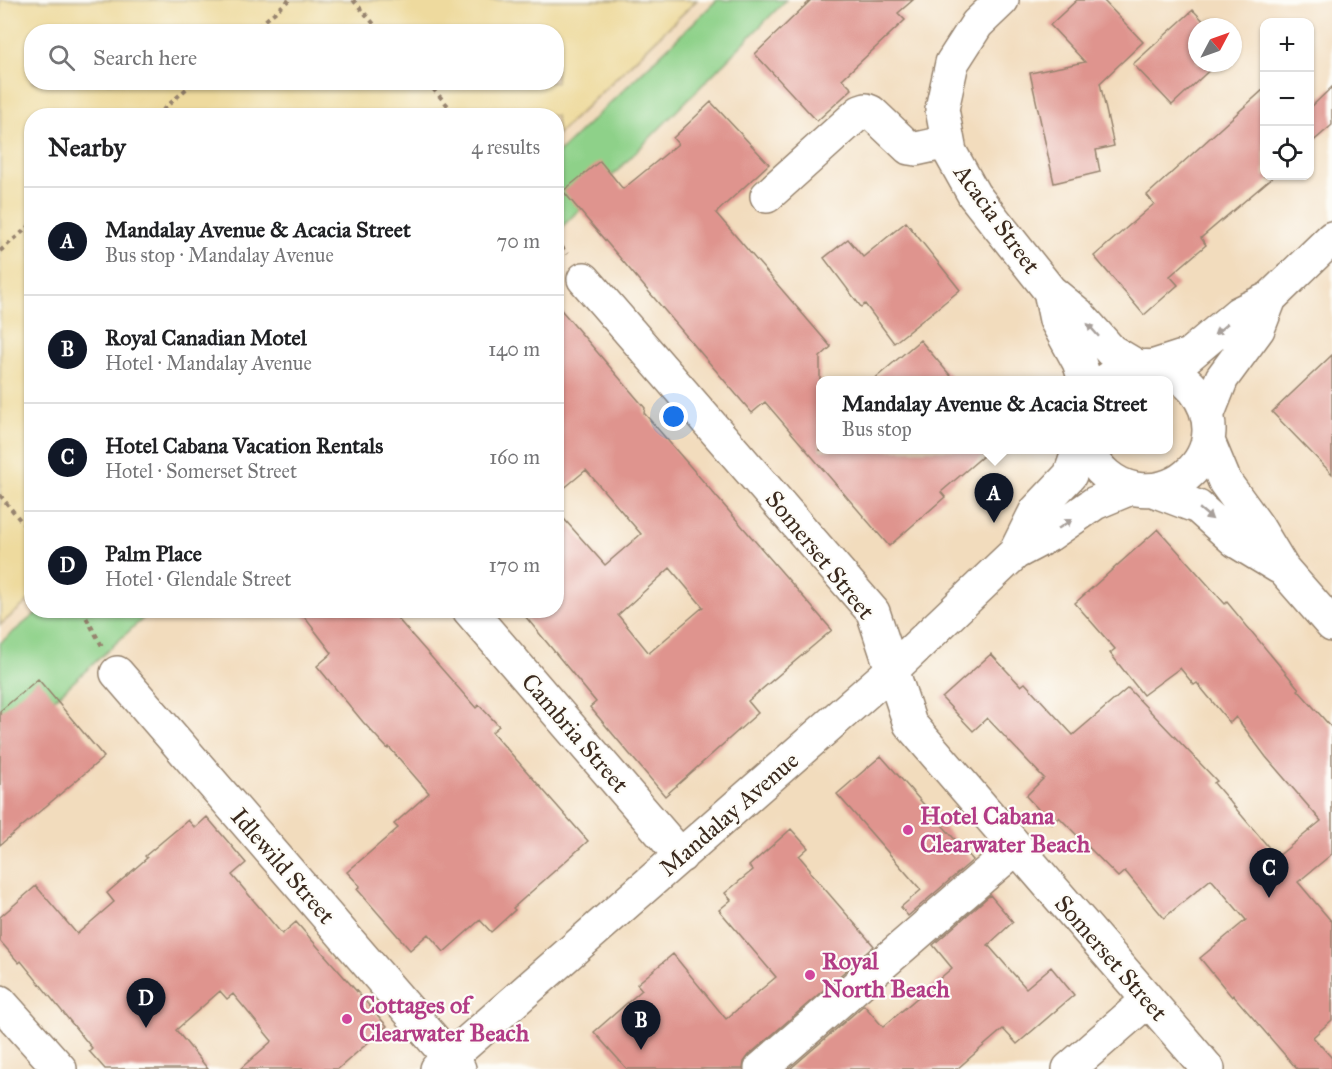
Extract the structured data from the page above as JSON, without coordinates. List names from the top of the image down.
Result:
{
  "streets": {
    "street": [
      "Acacia Street",
      "Somerset Street",
      "Cambria Street",
      "Mandalay Avenue",
      "Idlewild Street"
    ]
  },
  "crossings": [
    ["Acacia Street", "Mandalay Avenue"],
    ["Somerset Street", "Mandalay Avenue"],
    ["Cambria Street", "Mandalay Avenue"],
    ["Mandalay Avenue", "Idlewild Street"]
  ],
  "places": ["Hotel Cabana Clearwater Beach", "Royal North Beach", "Cottages of Clearwater Beach"],
  "north": "top right",
  "page": {
    "map_buttons": ["+", "−"],
    "search": "Search here",
    "heading": ["Nearby", "4 results"],
    "list": [
      {
        "mark": "A",
        "name": "Mandalay Avenue & Acacia Street",
        "note": "Bus stop · Mandalay Avenue",
        "value": "70 m"
      },
      {
        "mark": "B",
        "name": "Royal Canadian Motel",
        "note": "Hotel · Mandalay Avenue",
        "value": "140 m"
      },
      {
        "mark": "C",
        "name": "Hotel Cabana Vacation Rentals",
        "note": "Hotel · Somerset Street",
        "value": "160 m"
      },
      {
        "mark": "D",
        "name": "Palm Place",
        "note": "Hotel · Glendale Street",
        "value": "170 m"
      }
    ],
    "popup": ["Mandalay Avenue & Acacia Street", "Bus stop"],
    "pins": [
      "A",
      "C",
      "D",
      "B"
    ]
  }
}
